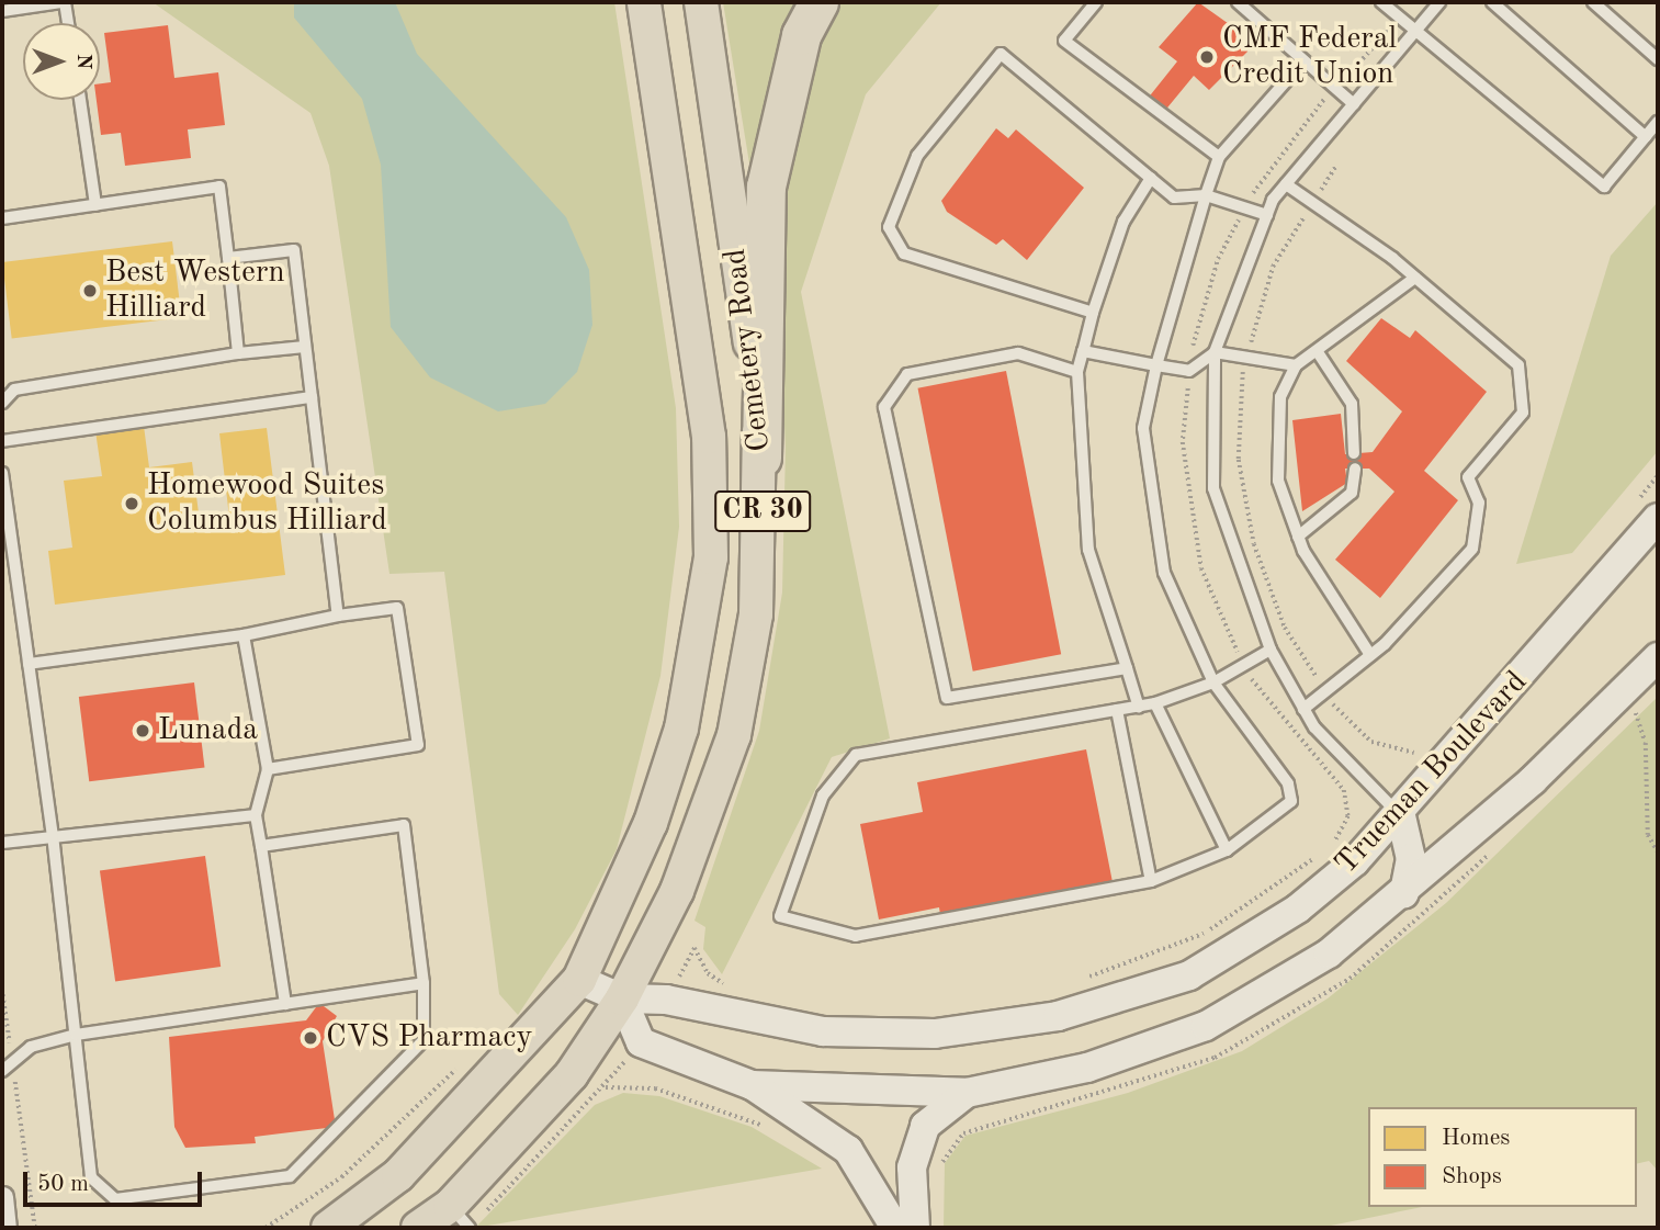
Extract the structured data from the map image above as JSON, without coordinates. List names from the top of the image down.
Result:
{
  "streets": {
    "main road": ["Cemetery Road", "CR 30", "Trueman Boulevard"]
  },
  "crossings": [
    ["Cemetery Road", "Trueman Boulevard"]
  ],
  "places": [
    "CMF Federal Credit Union",
    "Best Western Hilliard",
    "Homewood Suites Columbus Hilliard",
    "Lunada",
    "CVS Pharmacy"
  ],
  "legend": ["Homes", "Shops"],
  "scale_bar": "50 m",
  "north": "right"
}
